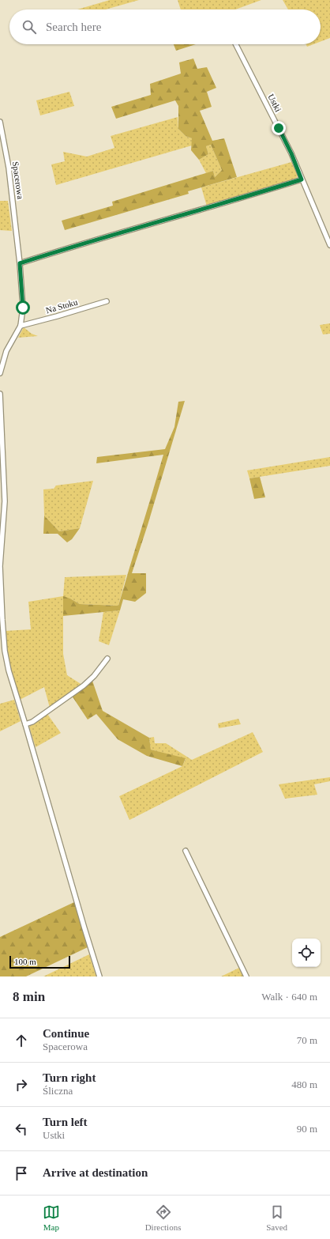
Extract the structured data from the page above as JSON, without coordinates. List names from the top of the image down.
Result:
{
  "streets": {
    "street": ["Ustki", "Spacerowa", "Na Stoku"]
  },
  "crossings": [
    ["Spacerowa", "Na Stoku"]
  ],
  "scale_bar": "100 m",
  "page": {
    "search": "Search here",
    "scale": "100 m",
    "heading": ["8 min", "Walk · 640 m"],
    "list": [
      ["Continue", "Spacerowa", "70 m"],
      ["Turn right", "Śliczna", "480 m"],
      ["Turn left", "Ustki", "90 m"],
      "Arrive at destination"
    ],
    "nav": ["Map", "Directions", "Saved"]
  }
}
